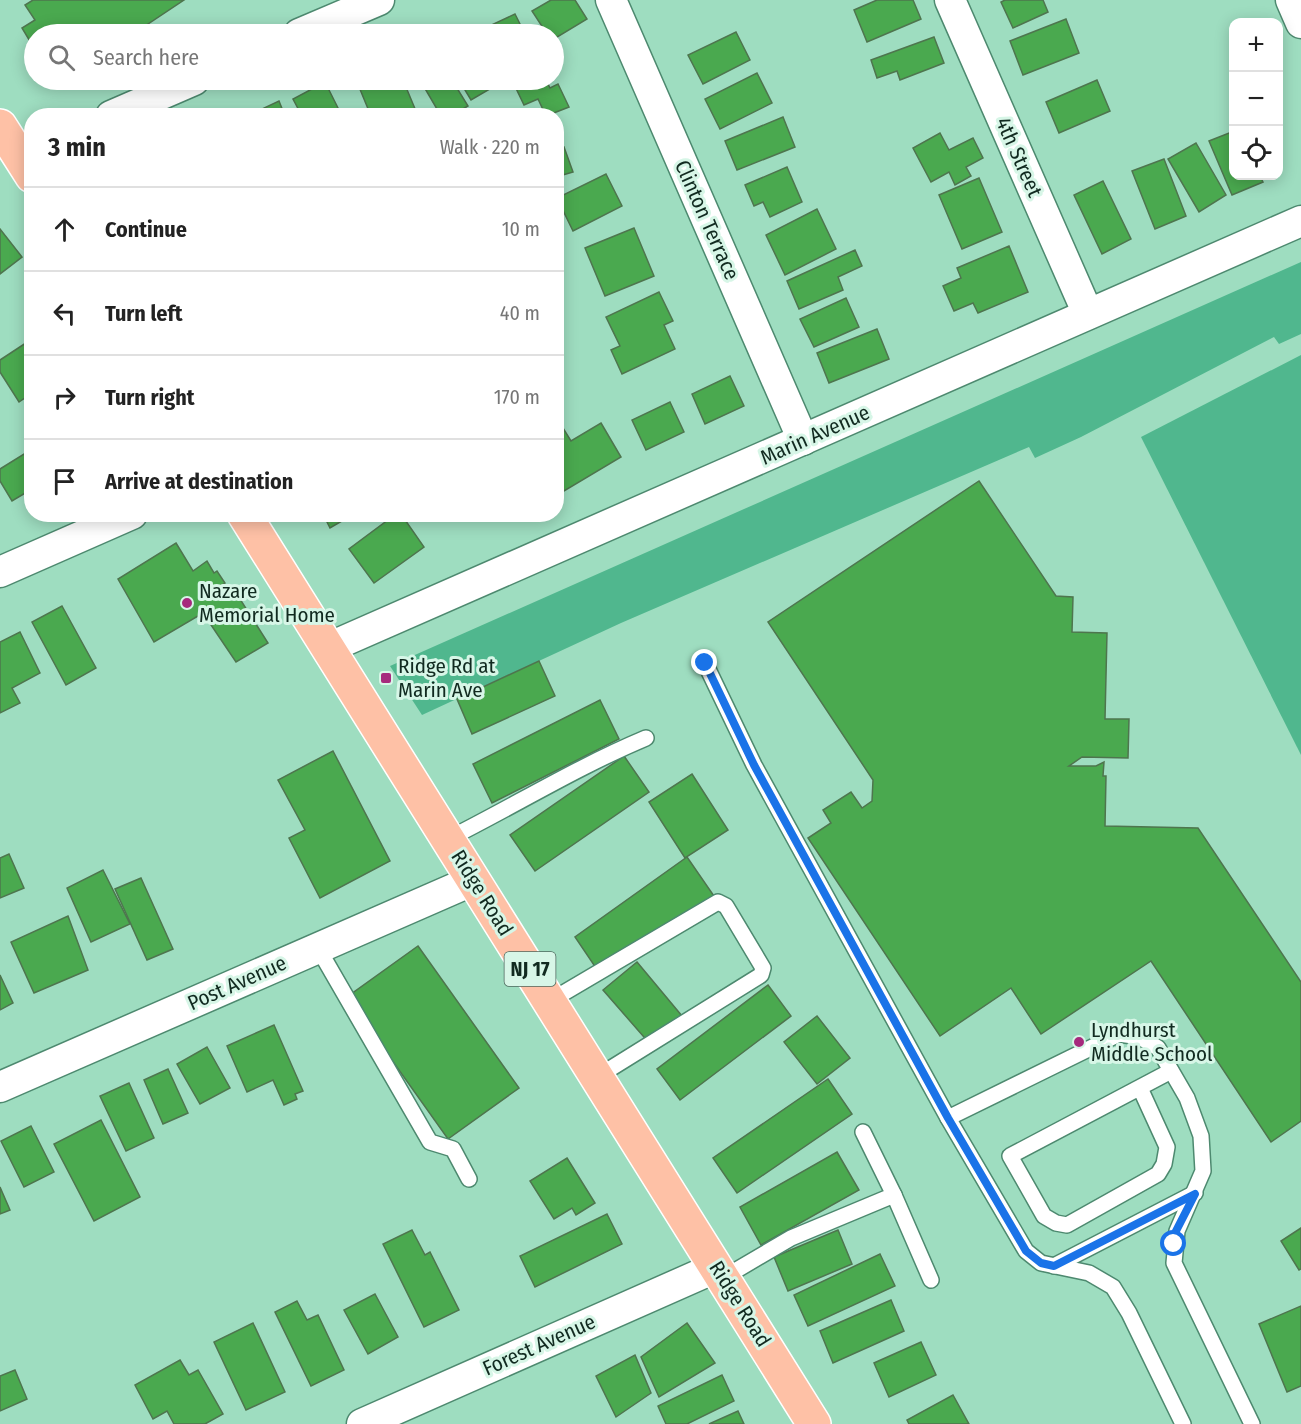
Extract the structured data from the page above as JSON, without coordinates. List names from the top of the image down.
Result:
{
  "streets": {
    "main road": ["Ridge Road", "NJ 17"],
    "street": [
      "4th Street",
      "Clinton Terrace",
      "Marin Avenue",
      "Post Avenue",
      "Forest Avenue"
    ]
  },
  "crossings": [
    ["4th Street", "Marin Avenue"],
    ["Clinton Terrace", "Marin Avenue"],
    ["Marin Avenue", "Ridge Road"],
    ["Ridge Road", "Post Avenue"],
    ["Ridge Road", "Forest Avenue"]
  ],
  "places": {
    "other": ["Nazare Memorial Home", "Lyndhurst Middle School"],
    "transit": ["Ridge Rd at Marin Ave"]
  },
  "page": {
    "map_buttons": ["+", "−"],
    "search": "Search here",
    "heading": ["3 min", "Walk · 220 m"],
    "list": [
      ["Continue", "10 m"],
      ["Turn left", "40 m"],
      ["Turn right", "170 m"],
      "Arrive at destination"
    ]
  }
}
